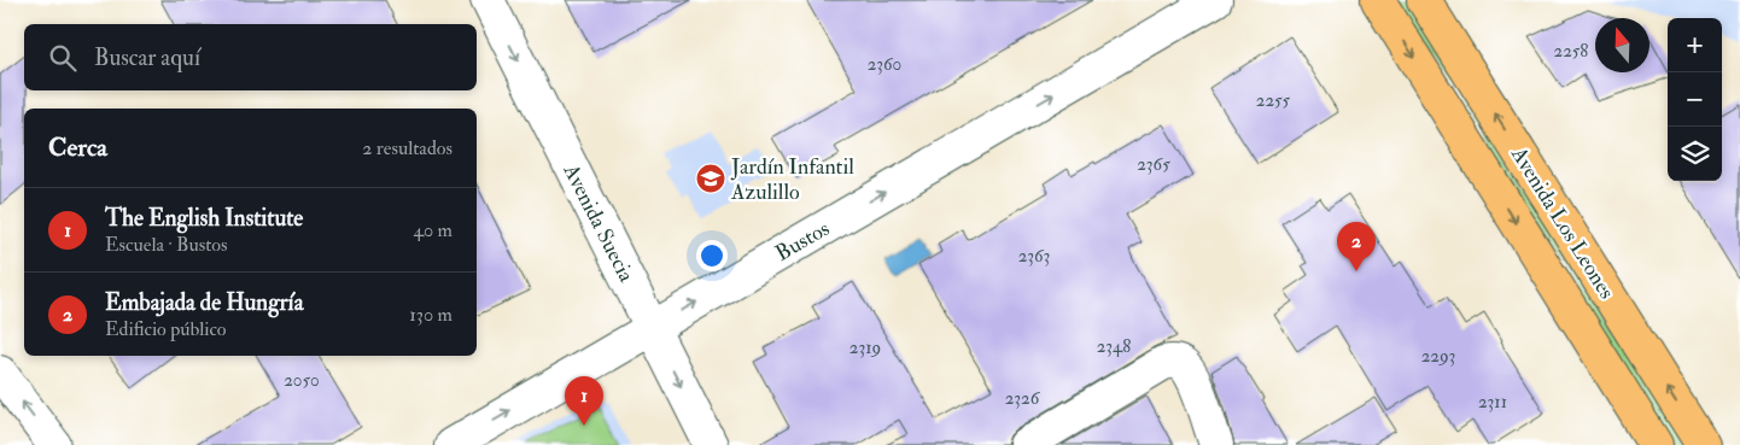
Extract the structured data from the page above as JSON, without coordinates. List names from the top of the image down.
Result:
{
  "streets": {
    "main road": ["Avenida Los Leones"],
    "street": ["Avenida Suecia", "Bustos"]
  },
  "crossings": [
    ["Avenida Suecia", "Bustos"]
  ],
  "one_way": ["Avenida Suecia", "Bustos"],
  "places": {
    "school or university": ["Jardín Infantil Azulillo"]
  },
  "house_numbers": [
    "2258",
    "2360",
    "2255",
    "2365",
    "2363",
    "2348",
    "2319",
    "2293",
    "2050",
    "2326",
    "2311"
  ],
  "north": "top",
  "page": {
    "map_buttons": ["+", "−"],
    "search": "Buscar aquí",
    "heading": ["Cerca", "2 resultados"],
    "list": [
      {
        "mark": "1",
        "name": "The English Institute",
        "note": "Escuela · Bustos",
        "value": "40 m"
      },
      {
        "mark": "2",
        "name": "Embajada de Hungría",
        "note": "Edificio público",
        "value": "130 m"
      }
    ],
    "pins": ["2", "1"]
  }
}
